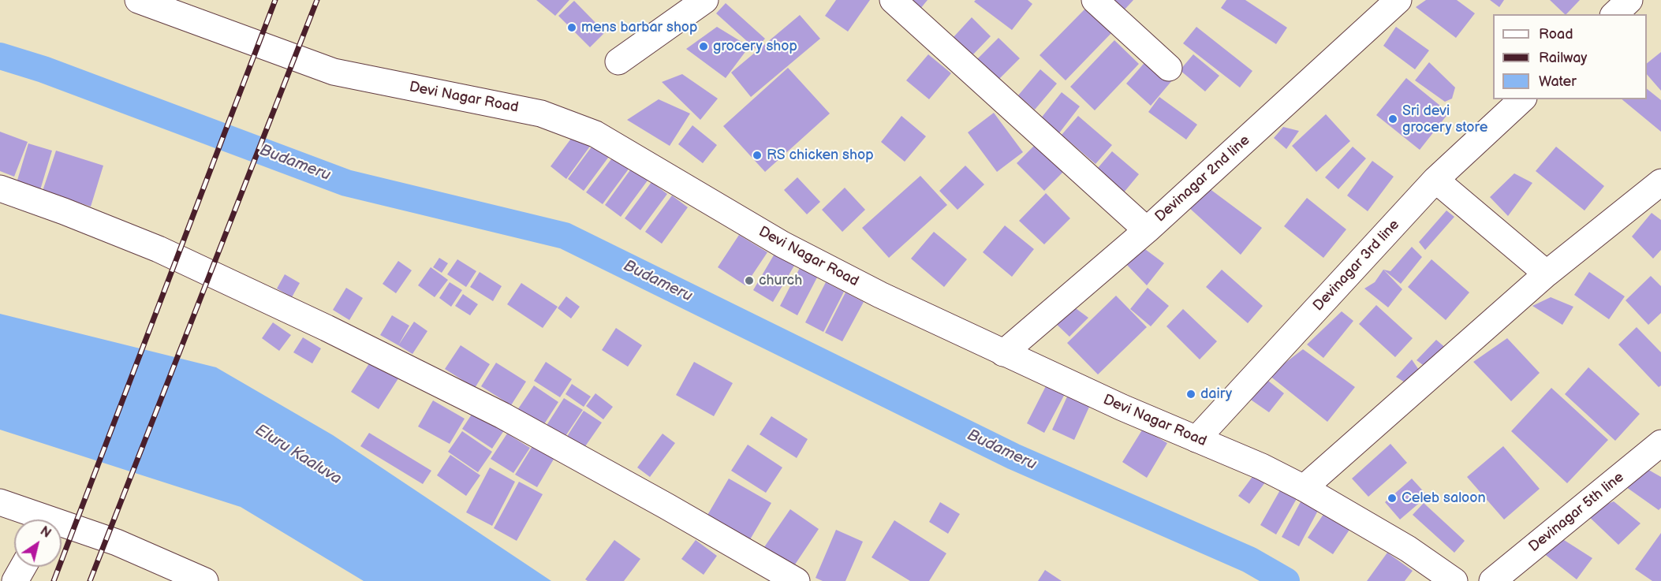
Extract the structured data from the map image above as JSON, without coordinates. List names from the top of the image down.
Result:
{
  "streets": {
    "street": [
      "Devi Nagar Road",
      "Devinagar 2nd line",
      "Devinagar 3rd line",
      "Devinagar 5th line"
    ]
  },
  "crossings": [
    ["Devi Nagar Road", "Devinagar 2nd line"],
    ["Devi Nagar Road", "Devinagar 3rd line"]
  ],
  "water": ["Budameru", "Eluru Kaaluva"],
  "places": [
    "mens barbar shop",
    "grocery shop",
    "Sri devi grocery store",
    "RS chicken shop",
    "church",
    "dairy",
    "Celeb saloon"
  ],
  "legend": ["Road", "Railway", "Water"],
  "north": "top right"
}
